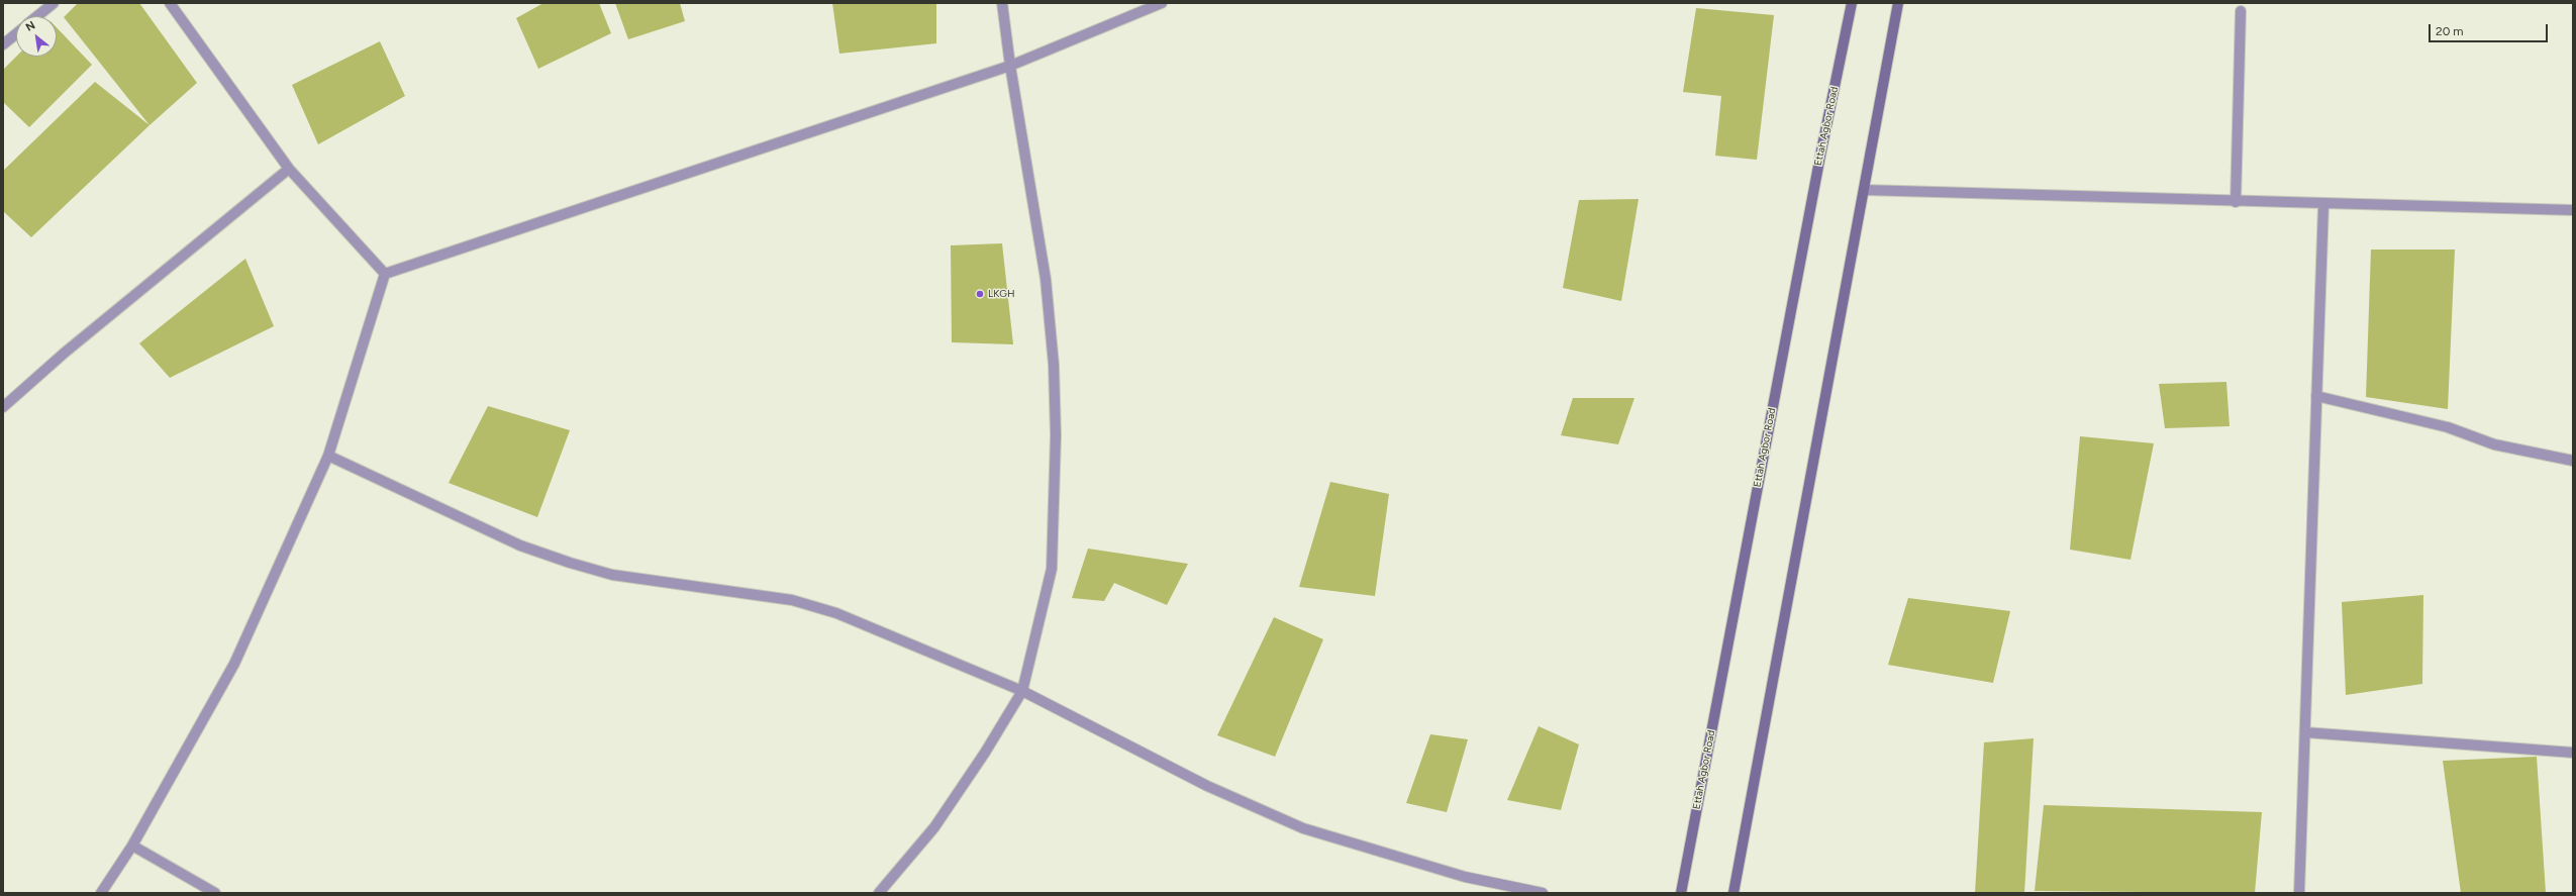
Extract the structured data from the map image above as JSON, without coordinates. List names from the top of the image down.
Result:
{
  "streets": {
    "main road": ["Ettah Agbor Road"]
  },
  "places": ["LKGH"],
  "scale_bar": "20 m",
  "north": "top left"
}
